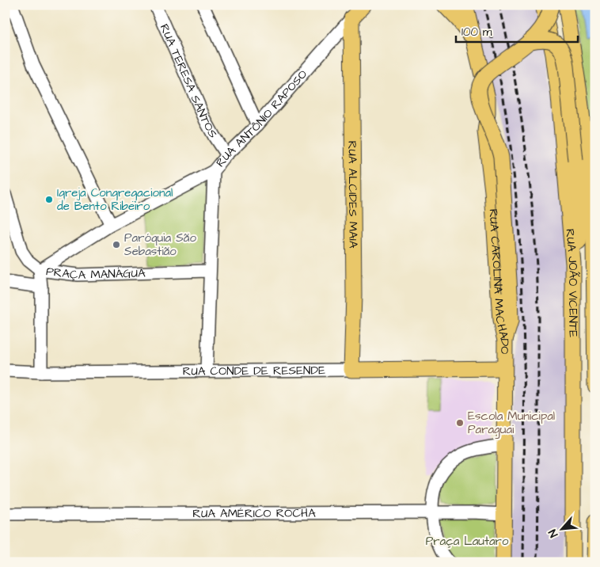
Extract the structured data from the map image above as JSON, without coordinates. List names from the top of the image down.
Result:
{
  "streets": {
    "main road": [
      "RUA ANTÔNIO RAPOSO",
      "RUA ALCIDES MAIA",
      "RUA CAROLINA MACHADO",
      "RUA JOÃO VICENTE",
      "RUA CONDE DE RESENDE"
    ],
    "street": ["RUA TERESA SANTOS", "PRAÇA MANÁGUA", "RUA AMÉRICO ROCHA"]
  },
  "crossings": [
    ["RUA TERESA SANTOS", "RUA ANTÔNIO RAPOSO"],
    ["RUA ANTÔNIO RAPOSO", "RUA ALCIDES MAIA"],
    ["RUA ANTÔNIO RAPOSO", "PRAÇA MANÁGUA"],
    ["RUA ANTÔNIO RAPOSO", "RUA CONDE DE RESENDE"],
    ["RUA ALCIDES MAIA", "RUA CONDE DE RESENDE"],
    ["RUA CAROLINA MACHADO", "RUA CONDE DE RESENDE"],
    ["RUA CAROLINA MACHADO", "RUA AMÉRICO ROCHA"]
  ],
  "parks": ["Praça Lautaro"],
  "places": ["Igreja Congregacional de Bento Ribeiro", "Paróquia São Sebastião", "Escola Municipal Paraguai"],
  "scale_bar": "100 m",
  "north": "bottom left"
}
